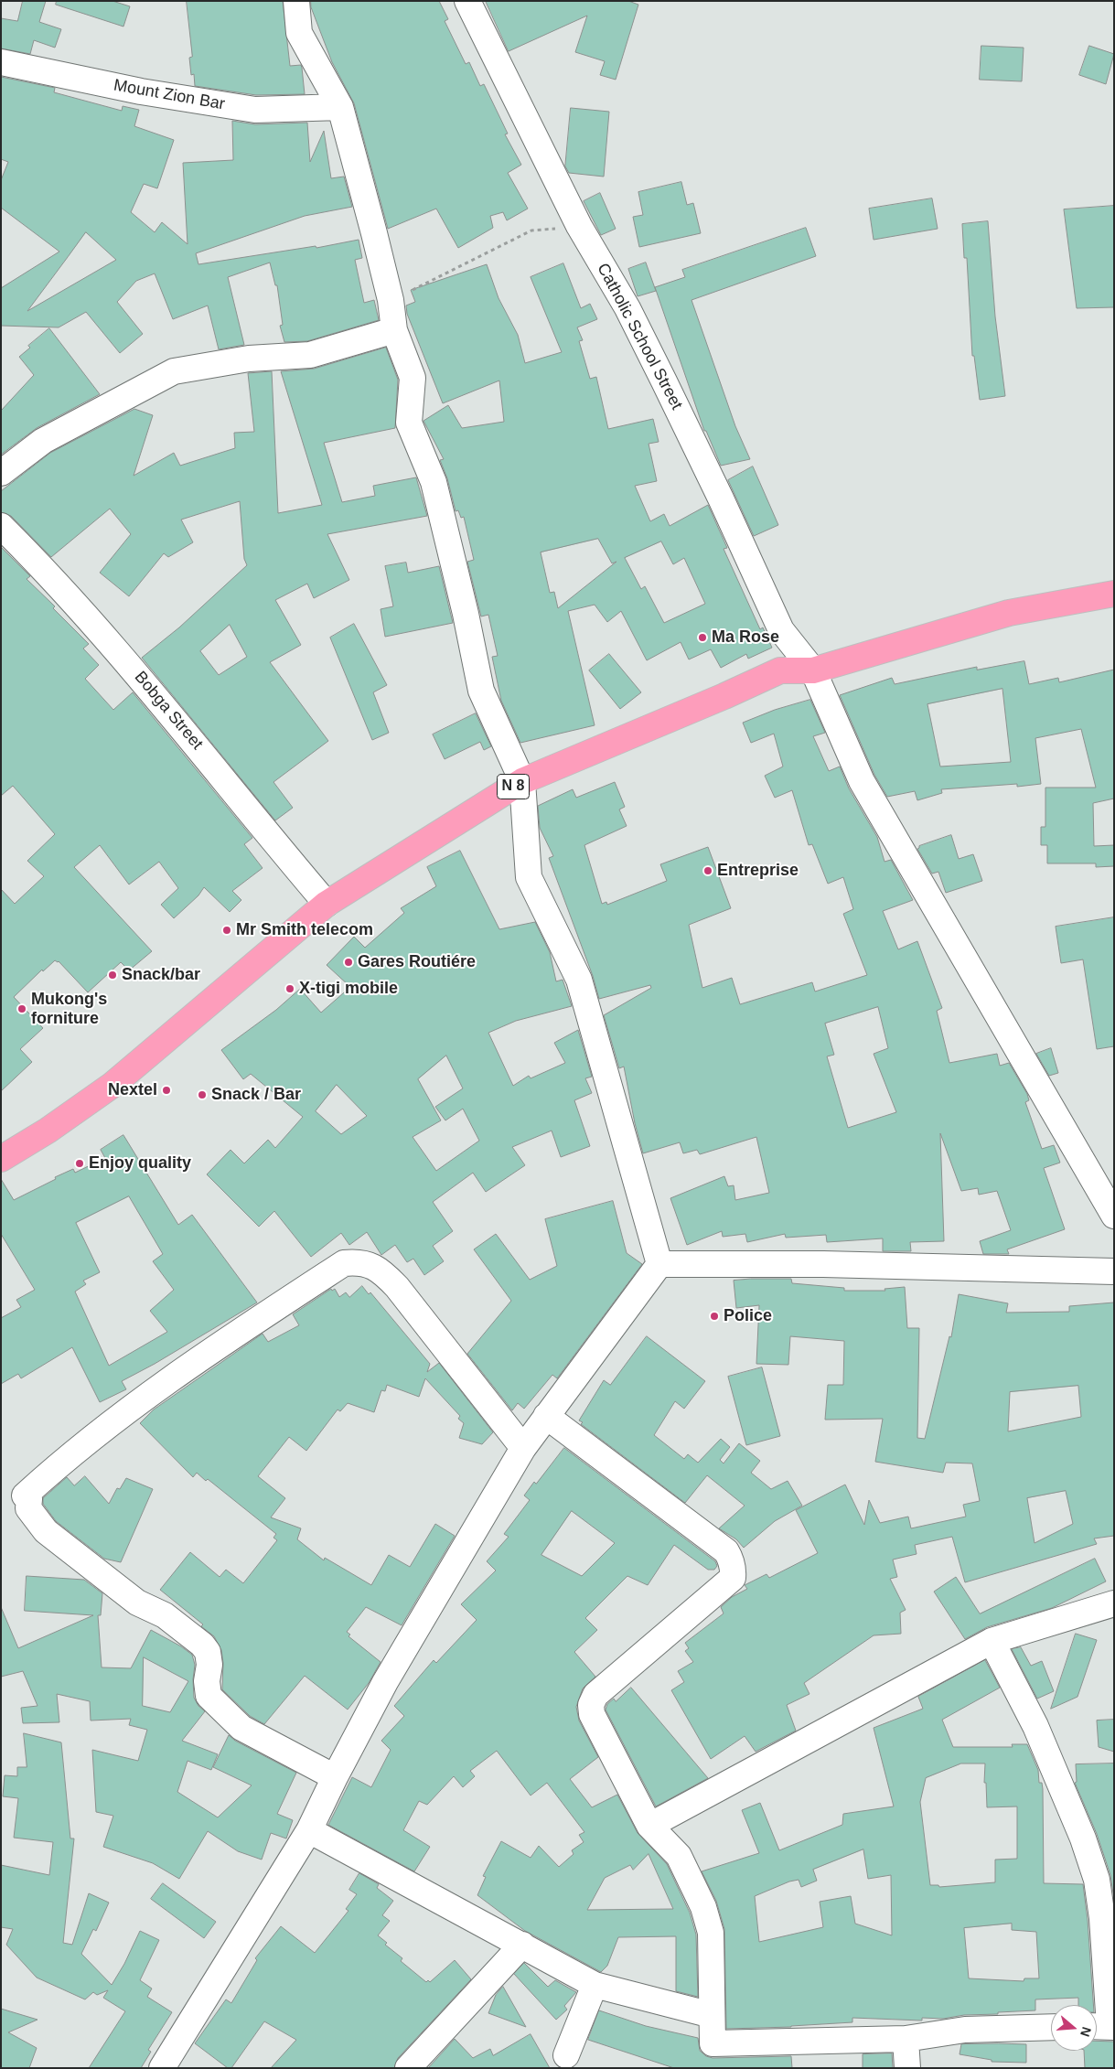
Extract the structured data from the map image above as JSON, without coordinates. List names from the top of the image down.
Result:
{
  "streets": {
    "highway": ["N 8"],
    "street": ["Mount Zion Bar", "Catholic School Street", "Bobga Street"]
  },
  "crossings": [
    ["Catholic School Street", "N 8"],
    ["Bobga Street", "N 8"]
  ],
  "places": [
    "Ma Rose",
    "Entreprise",
    "Mr Smith telecom",
    "Gares Routiére",
    "Snack/bar",
    "X-tigi mobile",
    "Mukong's forniture",
    "Nextel",
    "Snack / Bar",
    "Enjoy quality",
    "Police"
  ],
  "north": "right"
}
